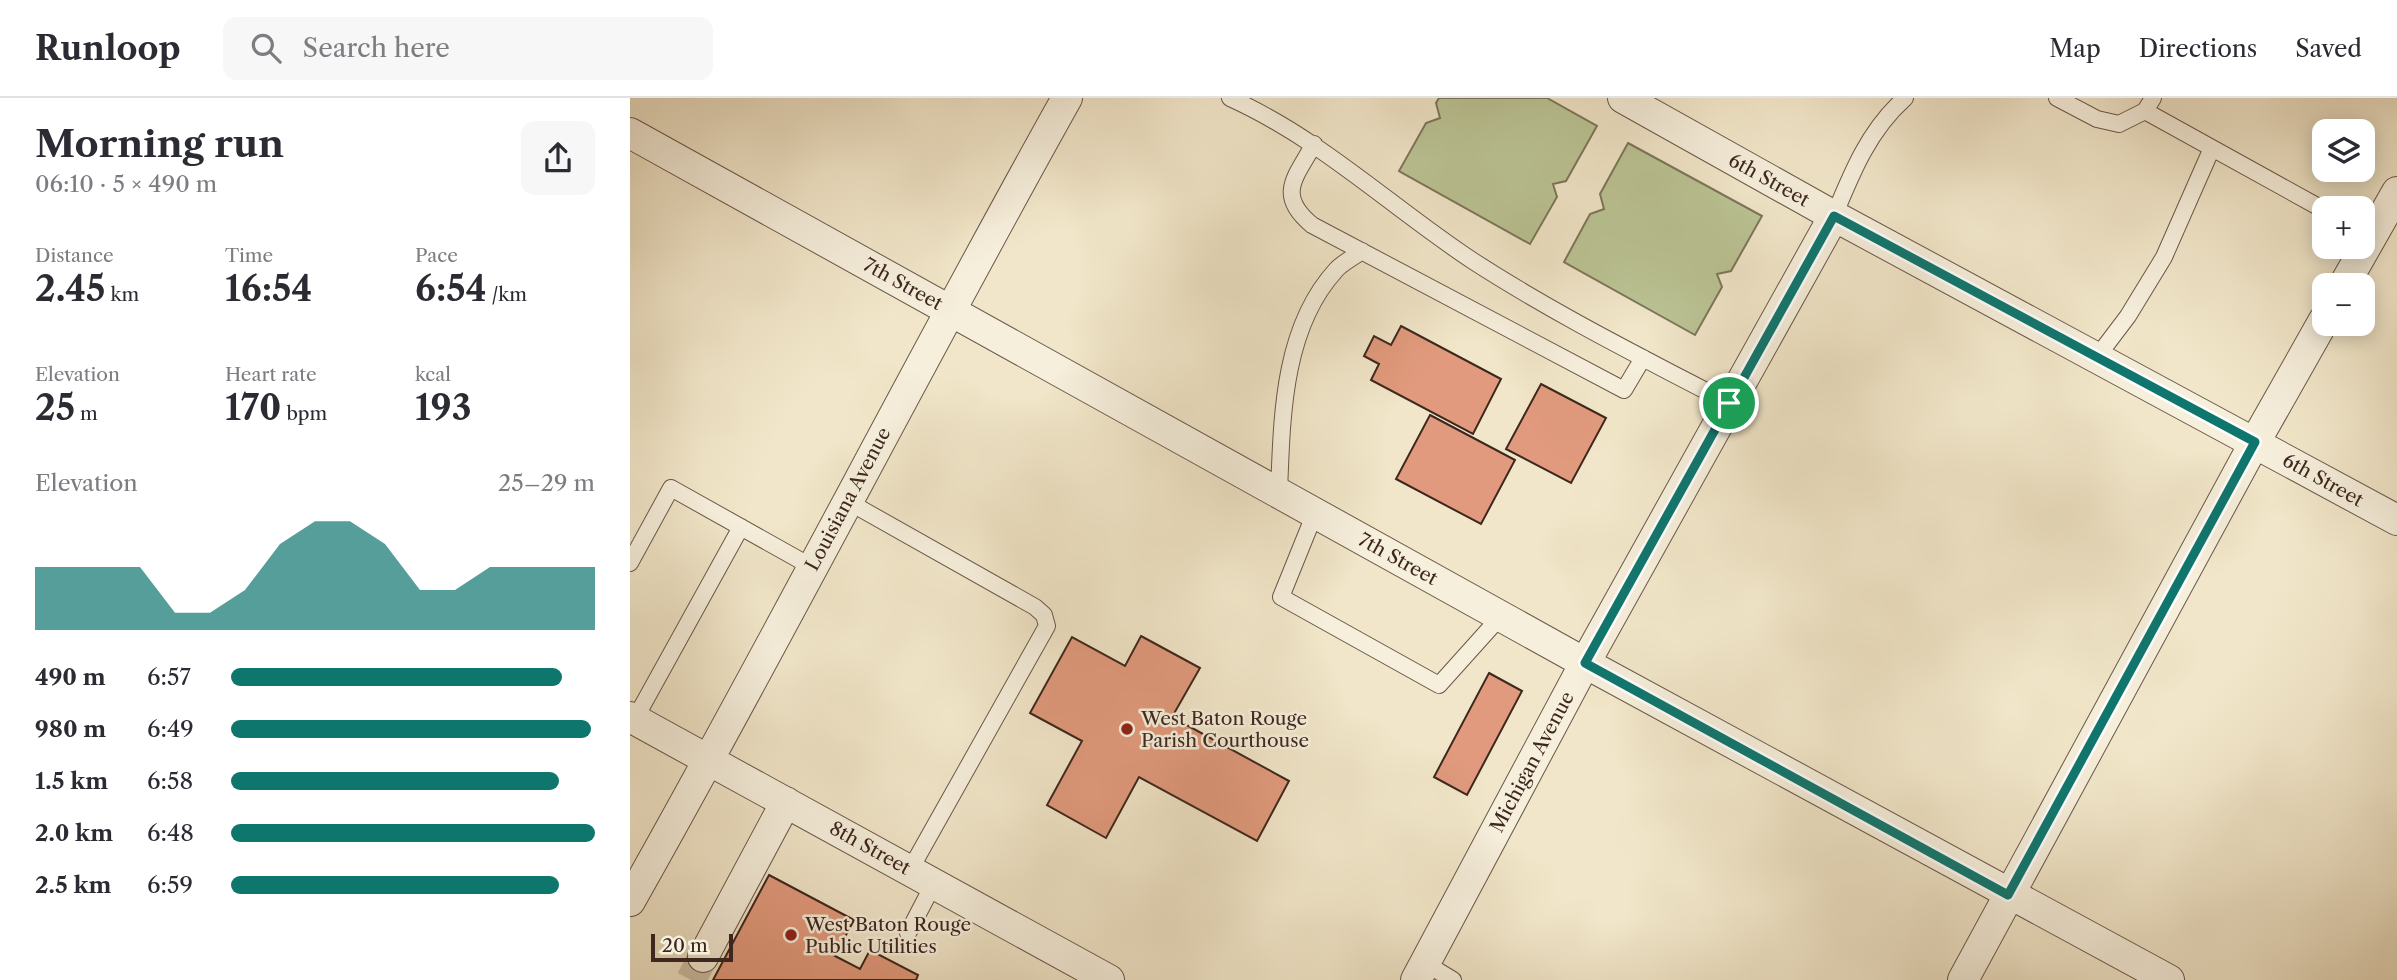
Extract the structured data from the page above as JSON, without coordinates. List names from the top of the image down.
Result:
{
  "streets": {
    "street": [
      "6th Street",
      "7th Street",
      "Louisiana Avenue",
      "Michigan Avenue",
      "8th Street"
    ]
  },
  "crossings": [
    ["6th Street", "Michigan Avenue"],
    ["7th Street", "Louisiana Avenue"],
    ["7th Street", "Michigan Avenue"],
    ["Louisiana Avenue", "8th Street"]
  ],
  "places": ["West Baton Rouge Parish Courthouse", "West Baton Rouge Public Utilities"],
  "scale_bar": "20 m",
  "page": {
    "header": "Runloop",
    "search": "Search here",
    "nav": ["Map", "Directions", "Saved"],
    "heading": ["Morning run", "06:10 · 5 × 490 m"],
    "map_buttons": ["+", "−"],
    "stats": [
      ["Distance", "2.45 km"],
      ["Time", "16:54"],
      ["Pace", "6:54 /km"],
      ["Elevation", "25 m"],
      ["Heart rate", "170 bpm"],
      ["kcal", "193"]
    ],
    "chart": ["Elevation", "25–29 m"],
    "list": [
      {
        "name": "490 m",
        "note": "6:57"
      },
      {
        "name": "980 m",
        "note": "6:49"
      },
      {
        "name": "1.5 km",
        "note": "6:58"
      },
      {
        "name": "2.0 km",
        "note": "6:48"
      },
      {
        "name": "2.5 km",
        "note": "6:59"
      }
    ],
    "scale": "20 m"
  }
}
